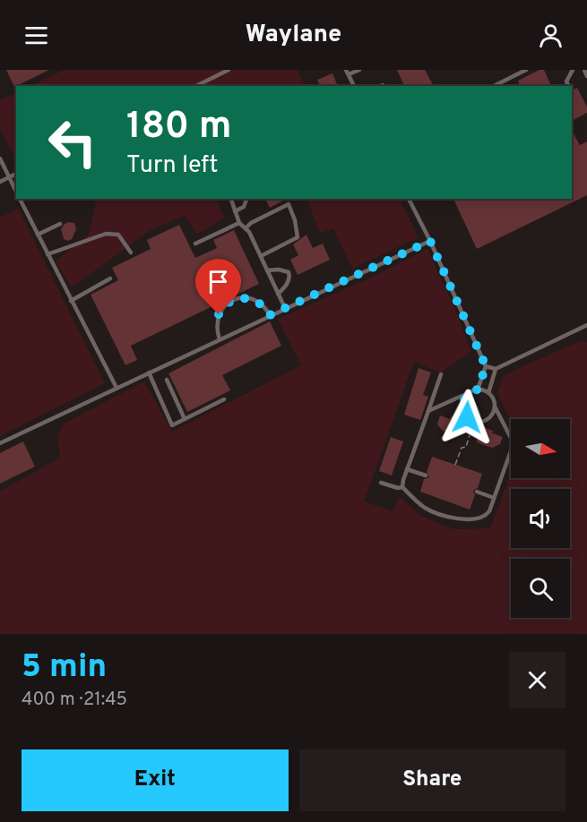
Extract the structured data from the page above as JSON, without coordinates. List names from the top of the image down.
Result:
{
  "north": "right",
  "page": {
    "header": "Waylane",
    "turn": ["180 m", "Turn left"],
    "heading": ["5 min", "400 m · 21:45"],
    "buttons": ["Exit", "Share"]
  }
}
